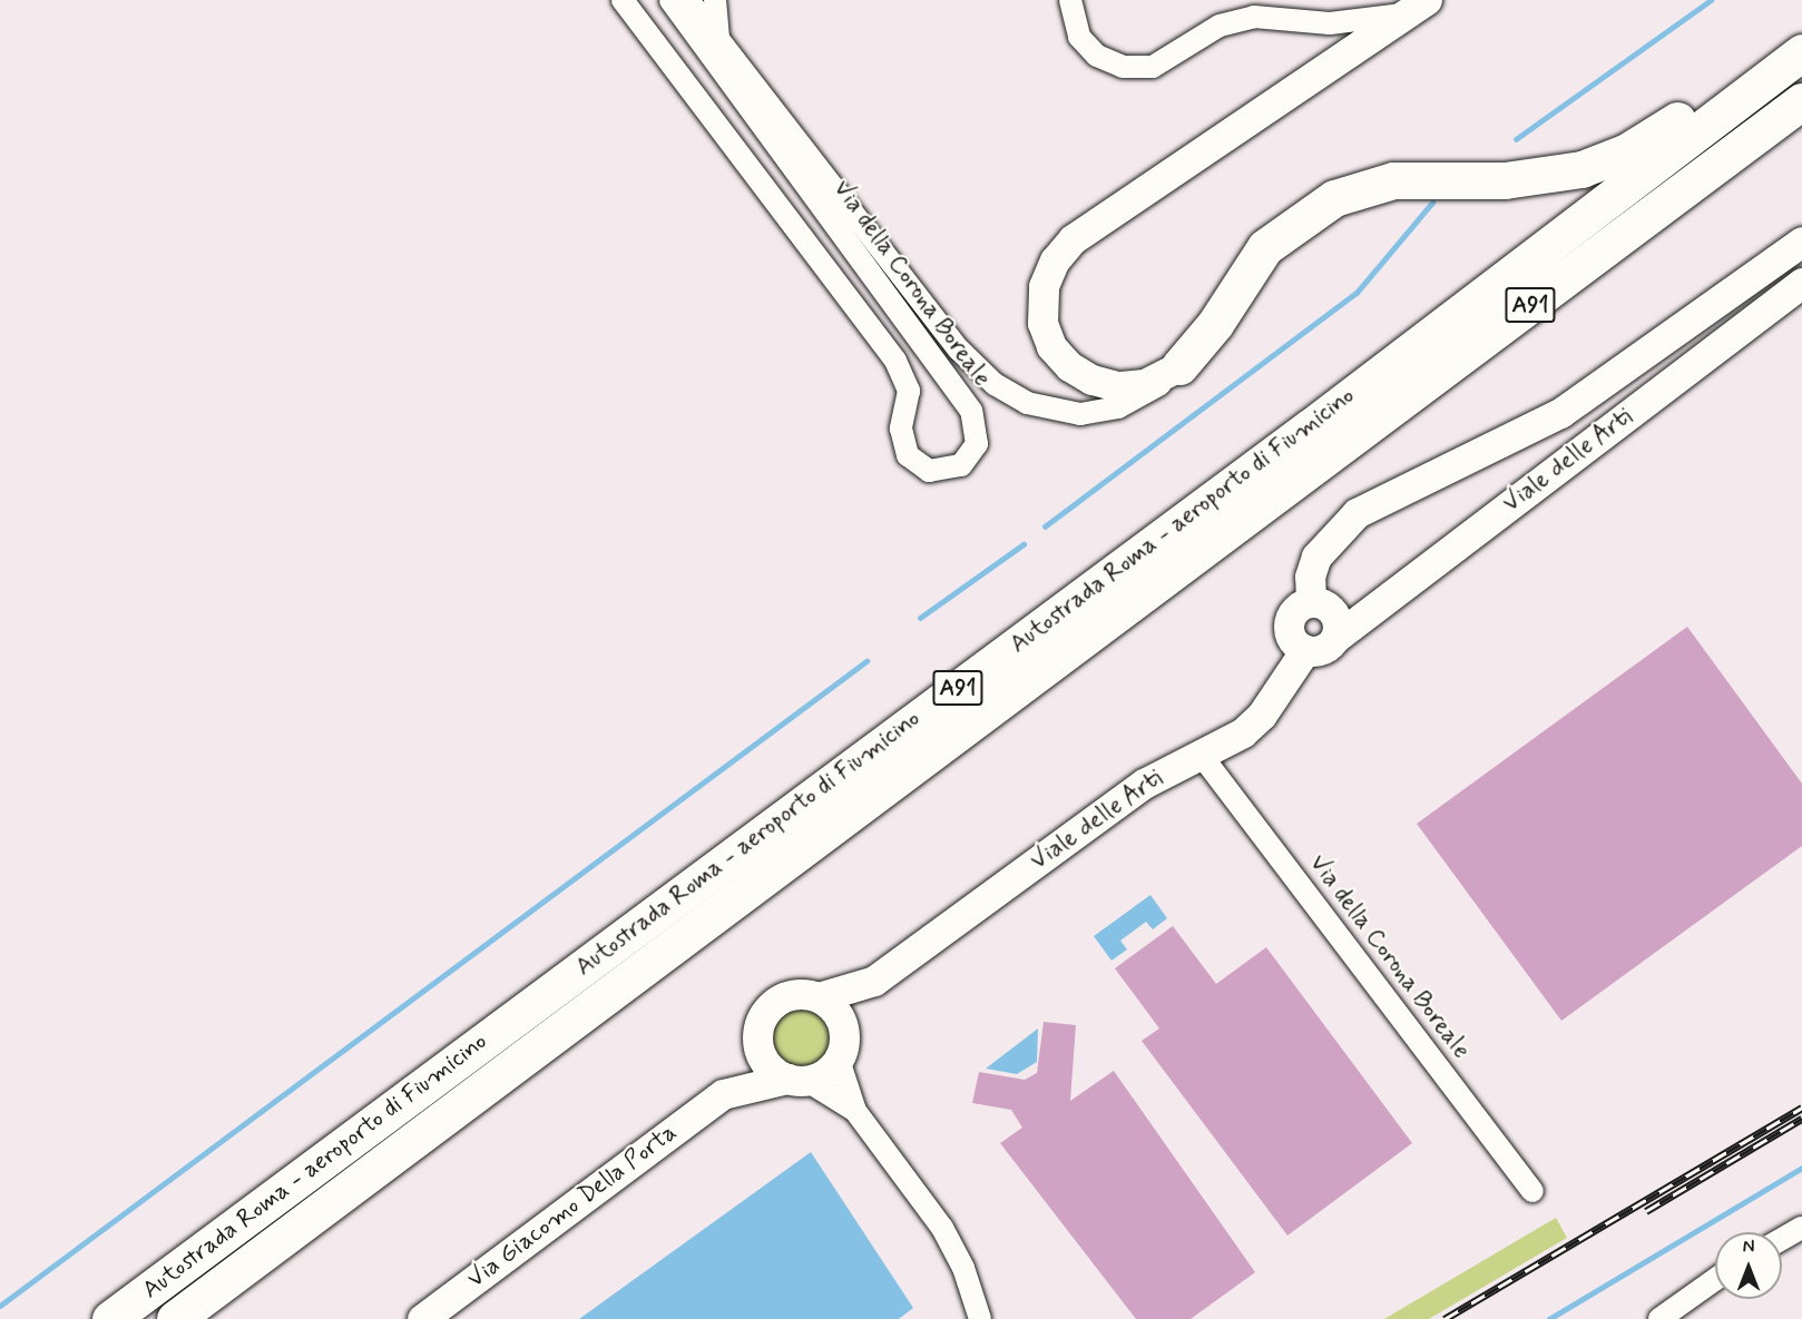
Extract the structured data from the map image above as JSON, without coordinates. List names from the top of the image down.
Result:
{
  "streets": {
    "highway": ["A91", "Autostrada Roma - aeroporto di Fiumicino"],
    "street": ["Via della Corona Boreale", "Viale delle Arti", "Via Giacomo Della Porta"]
  },
  "crossings": [
    ["Via della Corona Boreale", "Viale delle Arti"],
    ["Viale delle Arti", "Via Giacomo Della Porta"]
  ],
  "north": "top"
}
